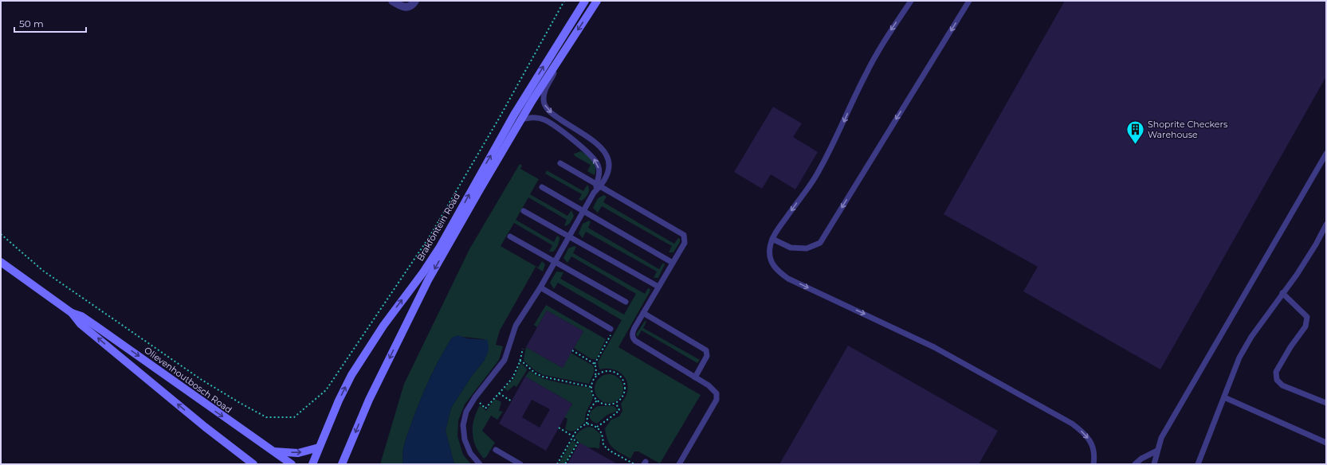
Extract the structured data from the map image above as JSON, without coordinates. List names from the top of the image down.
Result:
{
  "streets": {
    "street": ["Brakfontein Road", "Olievenhoutbosch Road"]
  },
  "places": {
    "building": ["Shoprite Checkers Warehouse"]
  },
  "scale_bar": "50 m"
}
